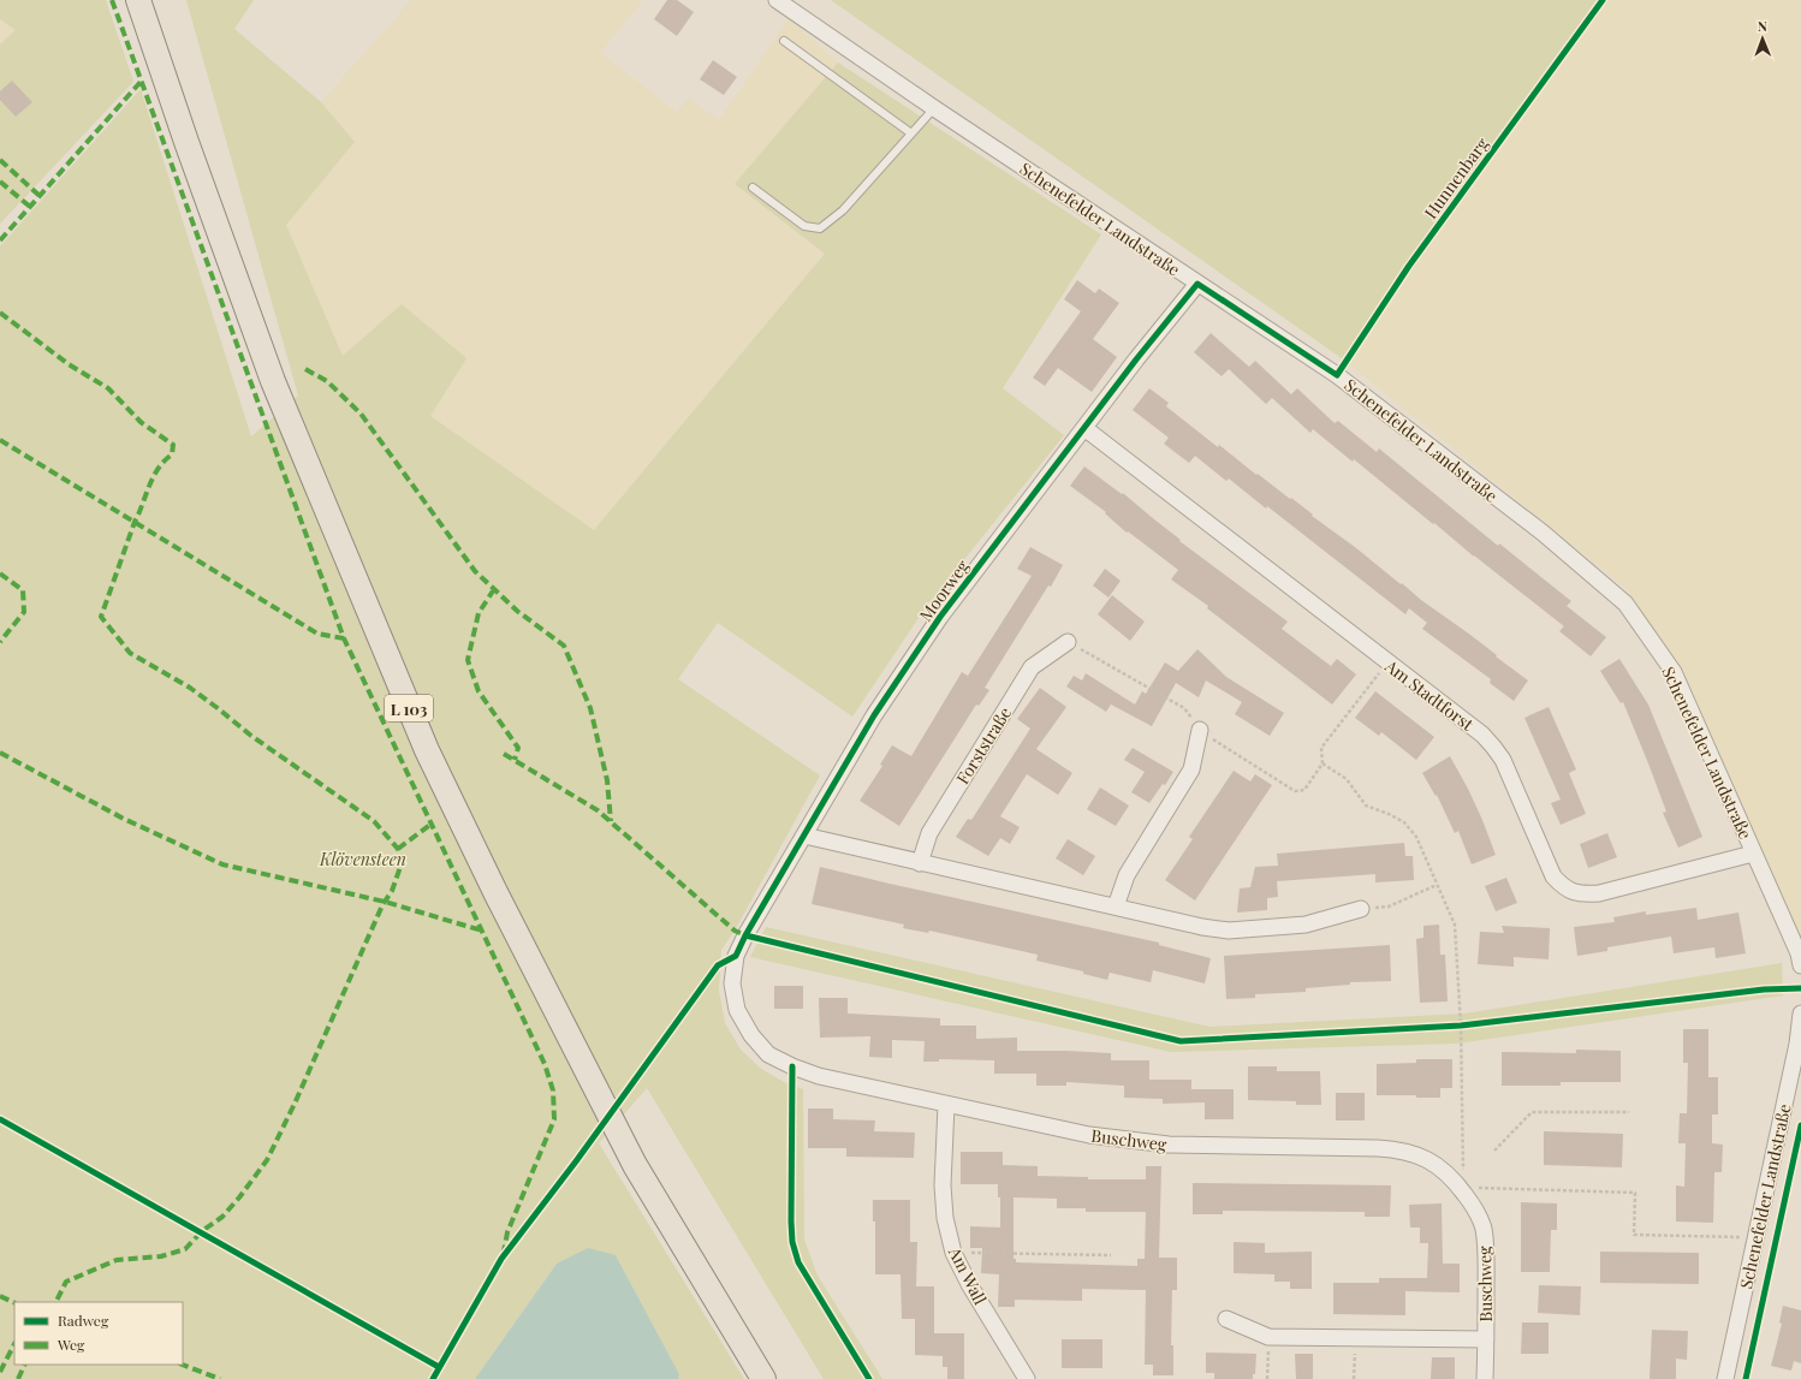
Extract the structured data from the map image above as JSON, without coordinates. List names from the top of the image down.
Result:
{
  "streets": {
    "main road": ["L 103"],
    "street": [
      "Schenefelder Landstraße",
      "Moorweg",
      "Am Stadtforst",
      "Forststraße",
      "Buschweg",
      "Am Wall"
    ],
    "cycle path": ["Hunnenbarg"]
  },
  "crossings": [
    ["Schenefelder Landstraße", "Moorweg"],
    ["Schenefelder Landstraße", "Am Stadtforst"],
    ["Moorweg", "Am Stadtforst"],
    ["Moorweg", "Buschweg"],
    ["Buschweg", "Am Wall"]
  ],
  "parks": ["Klövensteen"],
  "legend": ["Radweg", "Weg"],
  "north": "top"
}
